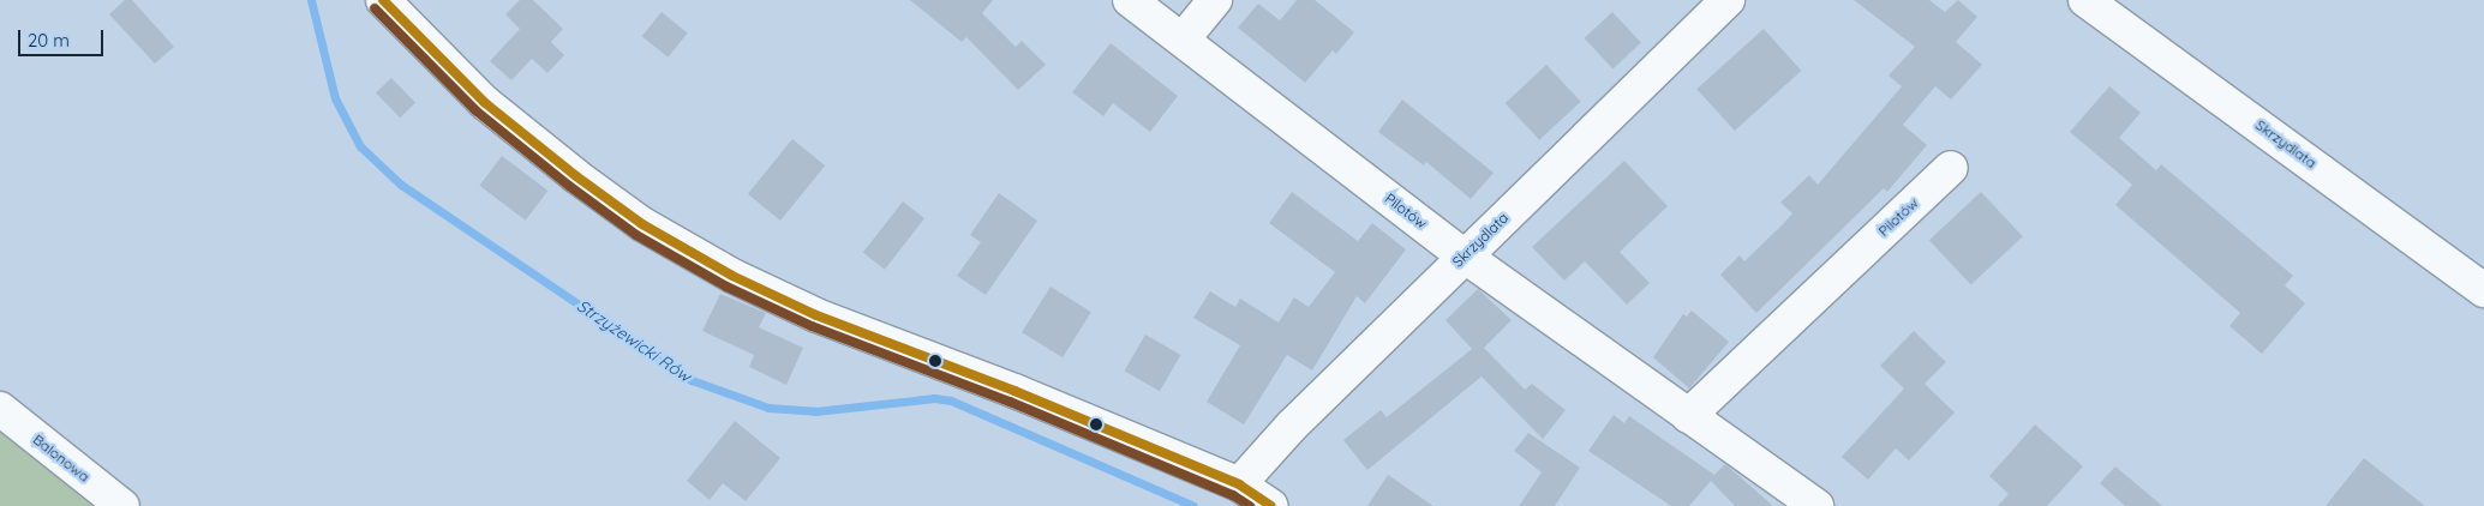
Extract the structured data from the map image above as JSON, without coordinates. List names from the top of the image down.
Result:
{
  "streets": {
    "street": ["Skrzydlata", "Pilotów", "Balonowa"]
  },
  "crossings": [
    ["Skrzydlata", "Pilotów"]
  ],
  "water": ["Strzyżewicki Rów"],
  "scale_bar": "20 m"
}
